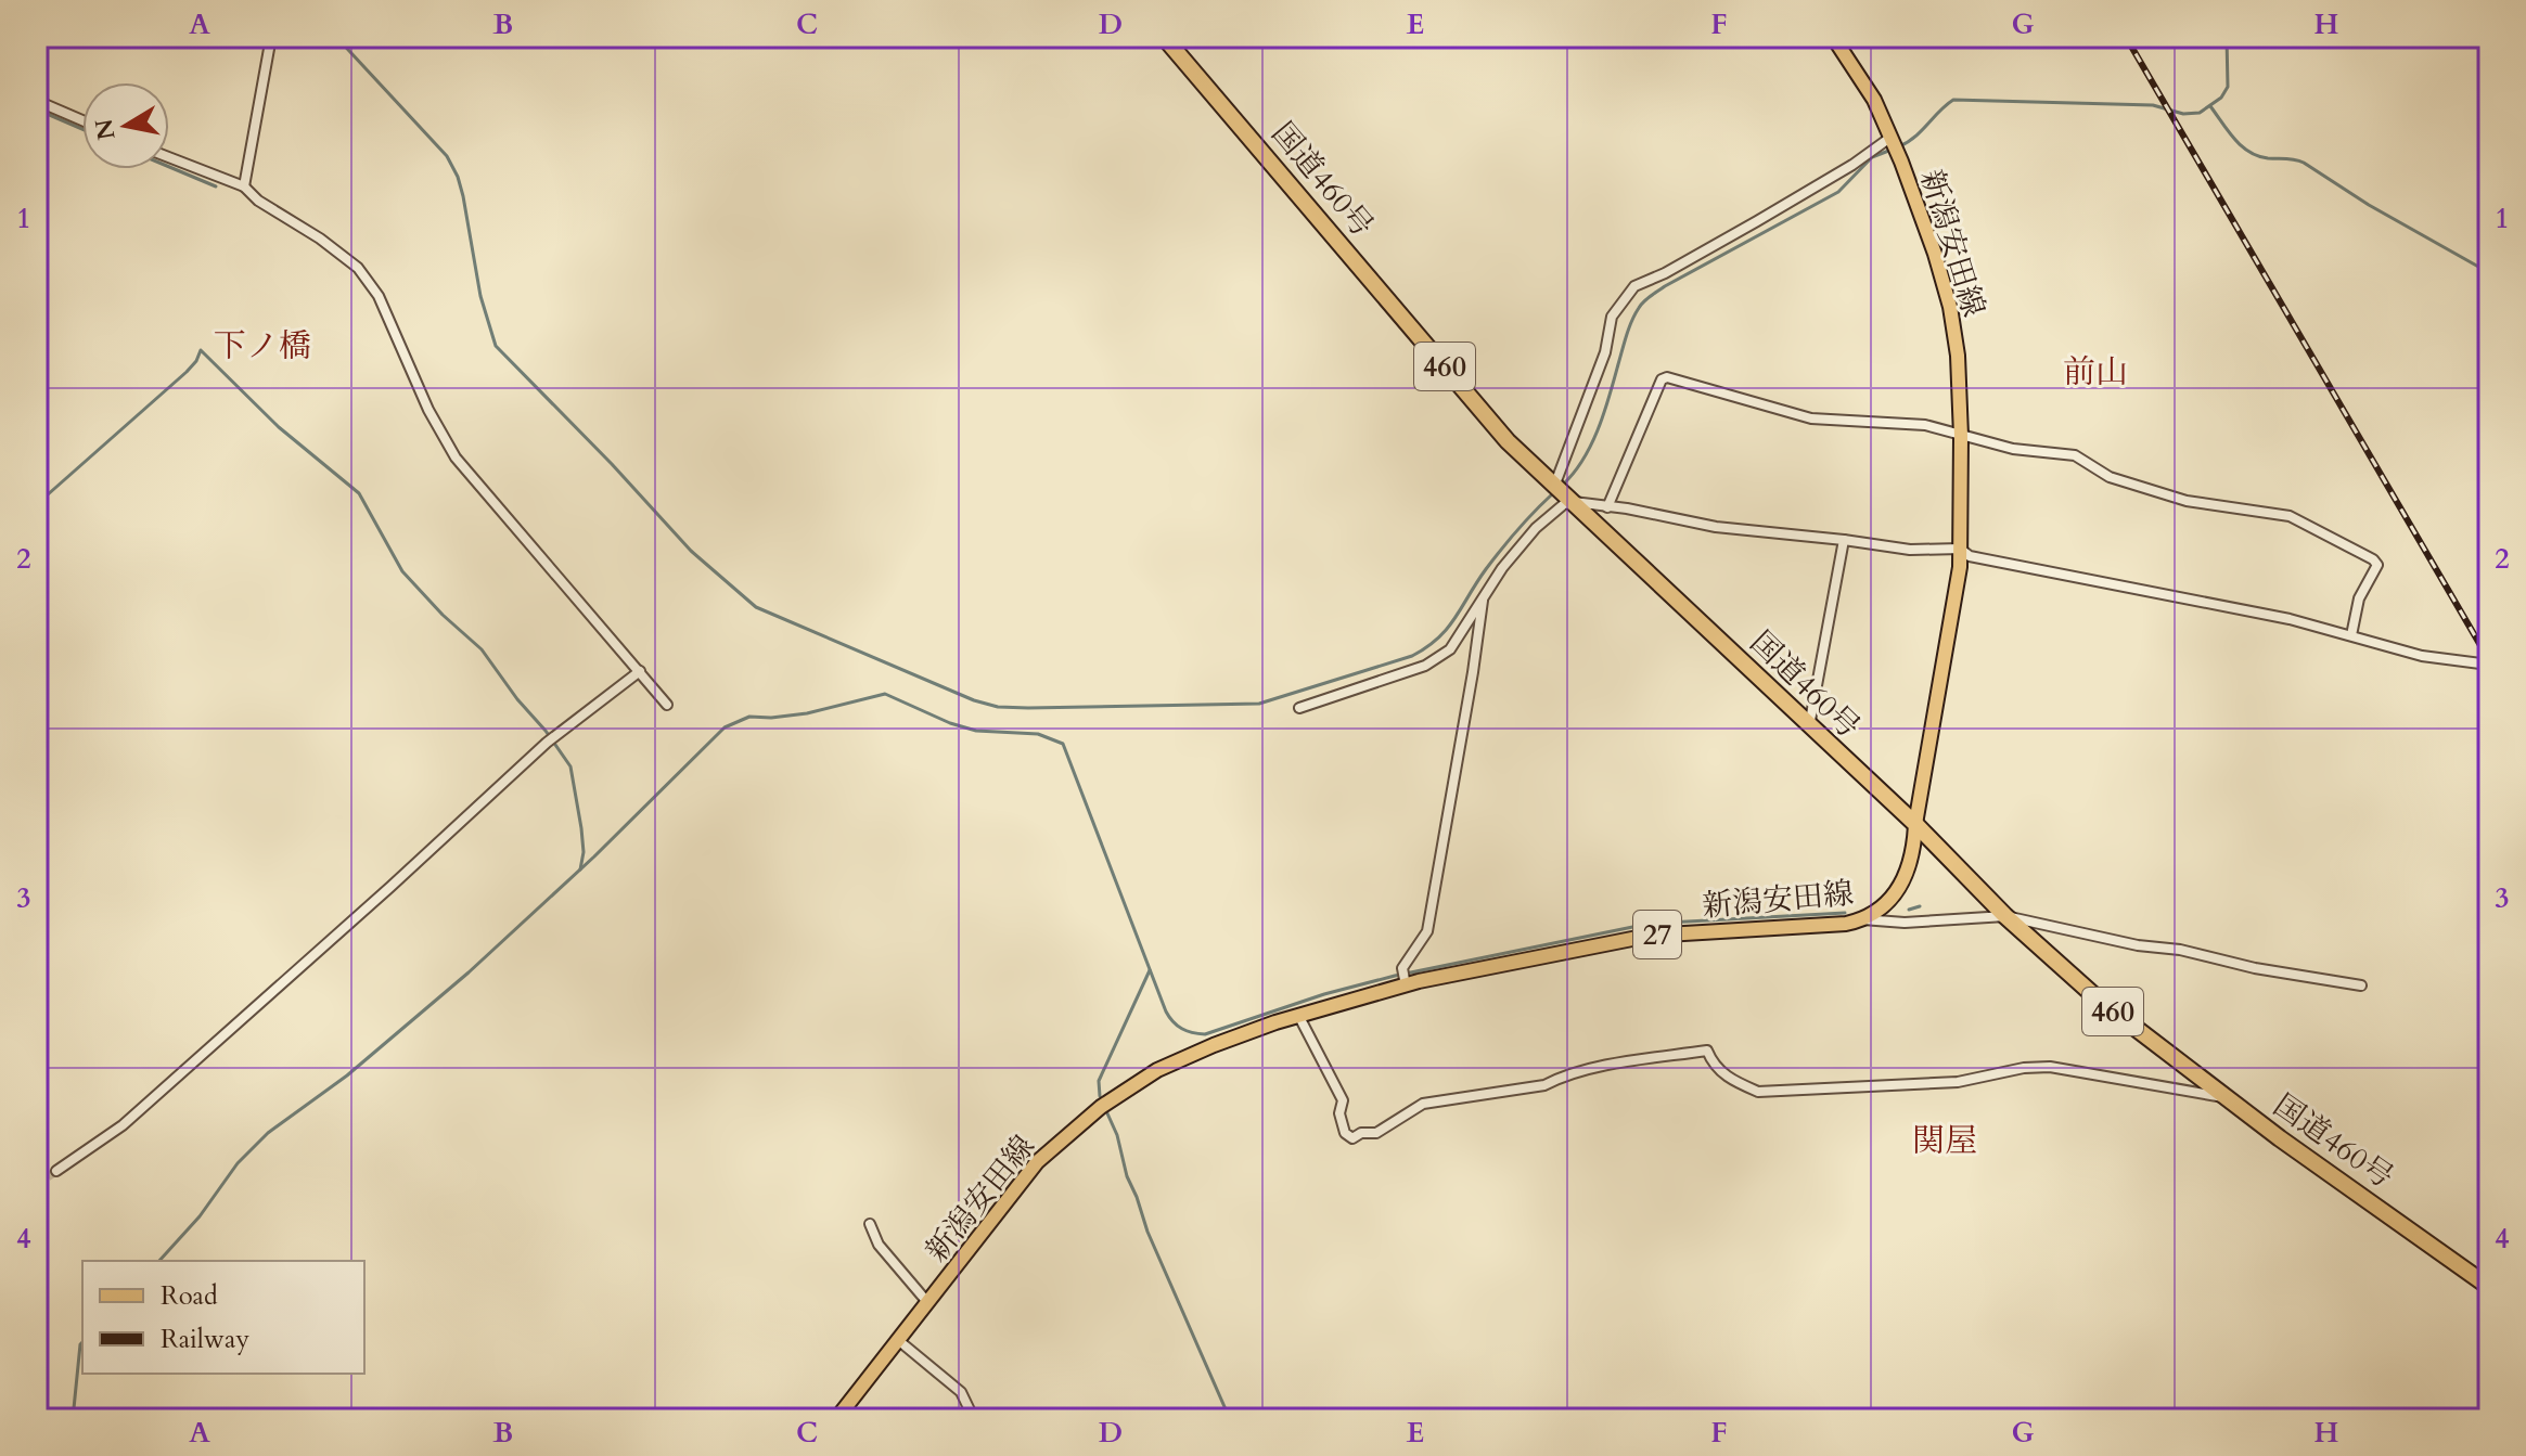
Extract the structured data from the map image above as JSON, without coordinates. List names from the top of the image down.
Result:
{
  "streets": {
    "highway": ["国道460号", "460"],
    "main road": ["新潟安田線", "27"]
  },
  "crossings": [
    ["国道460号", "新潟安田線"]
  ],
  "districts": ["下ノ橋", "前山", "関屋"],
  "legend": ["Road", "Railway"],
  "north": "left",
  "grid": {
    "columns": [
      "A",
      "B",
      "C",
      "D",
      "E",
      "F",
      "G",
      "H"
    ],
    "rows": [
      "1",
      "2",
      "3",
      "4"
    ]
  }
}
